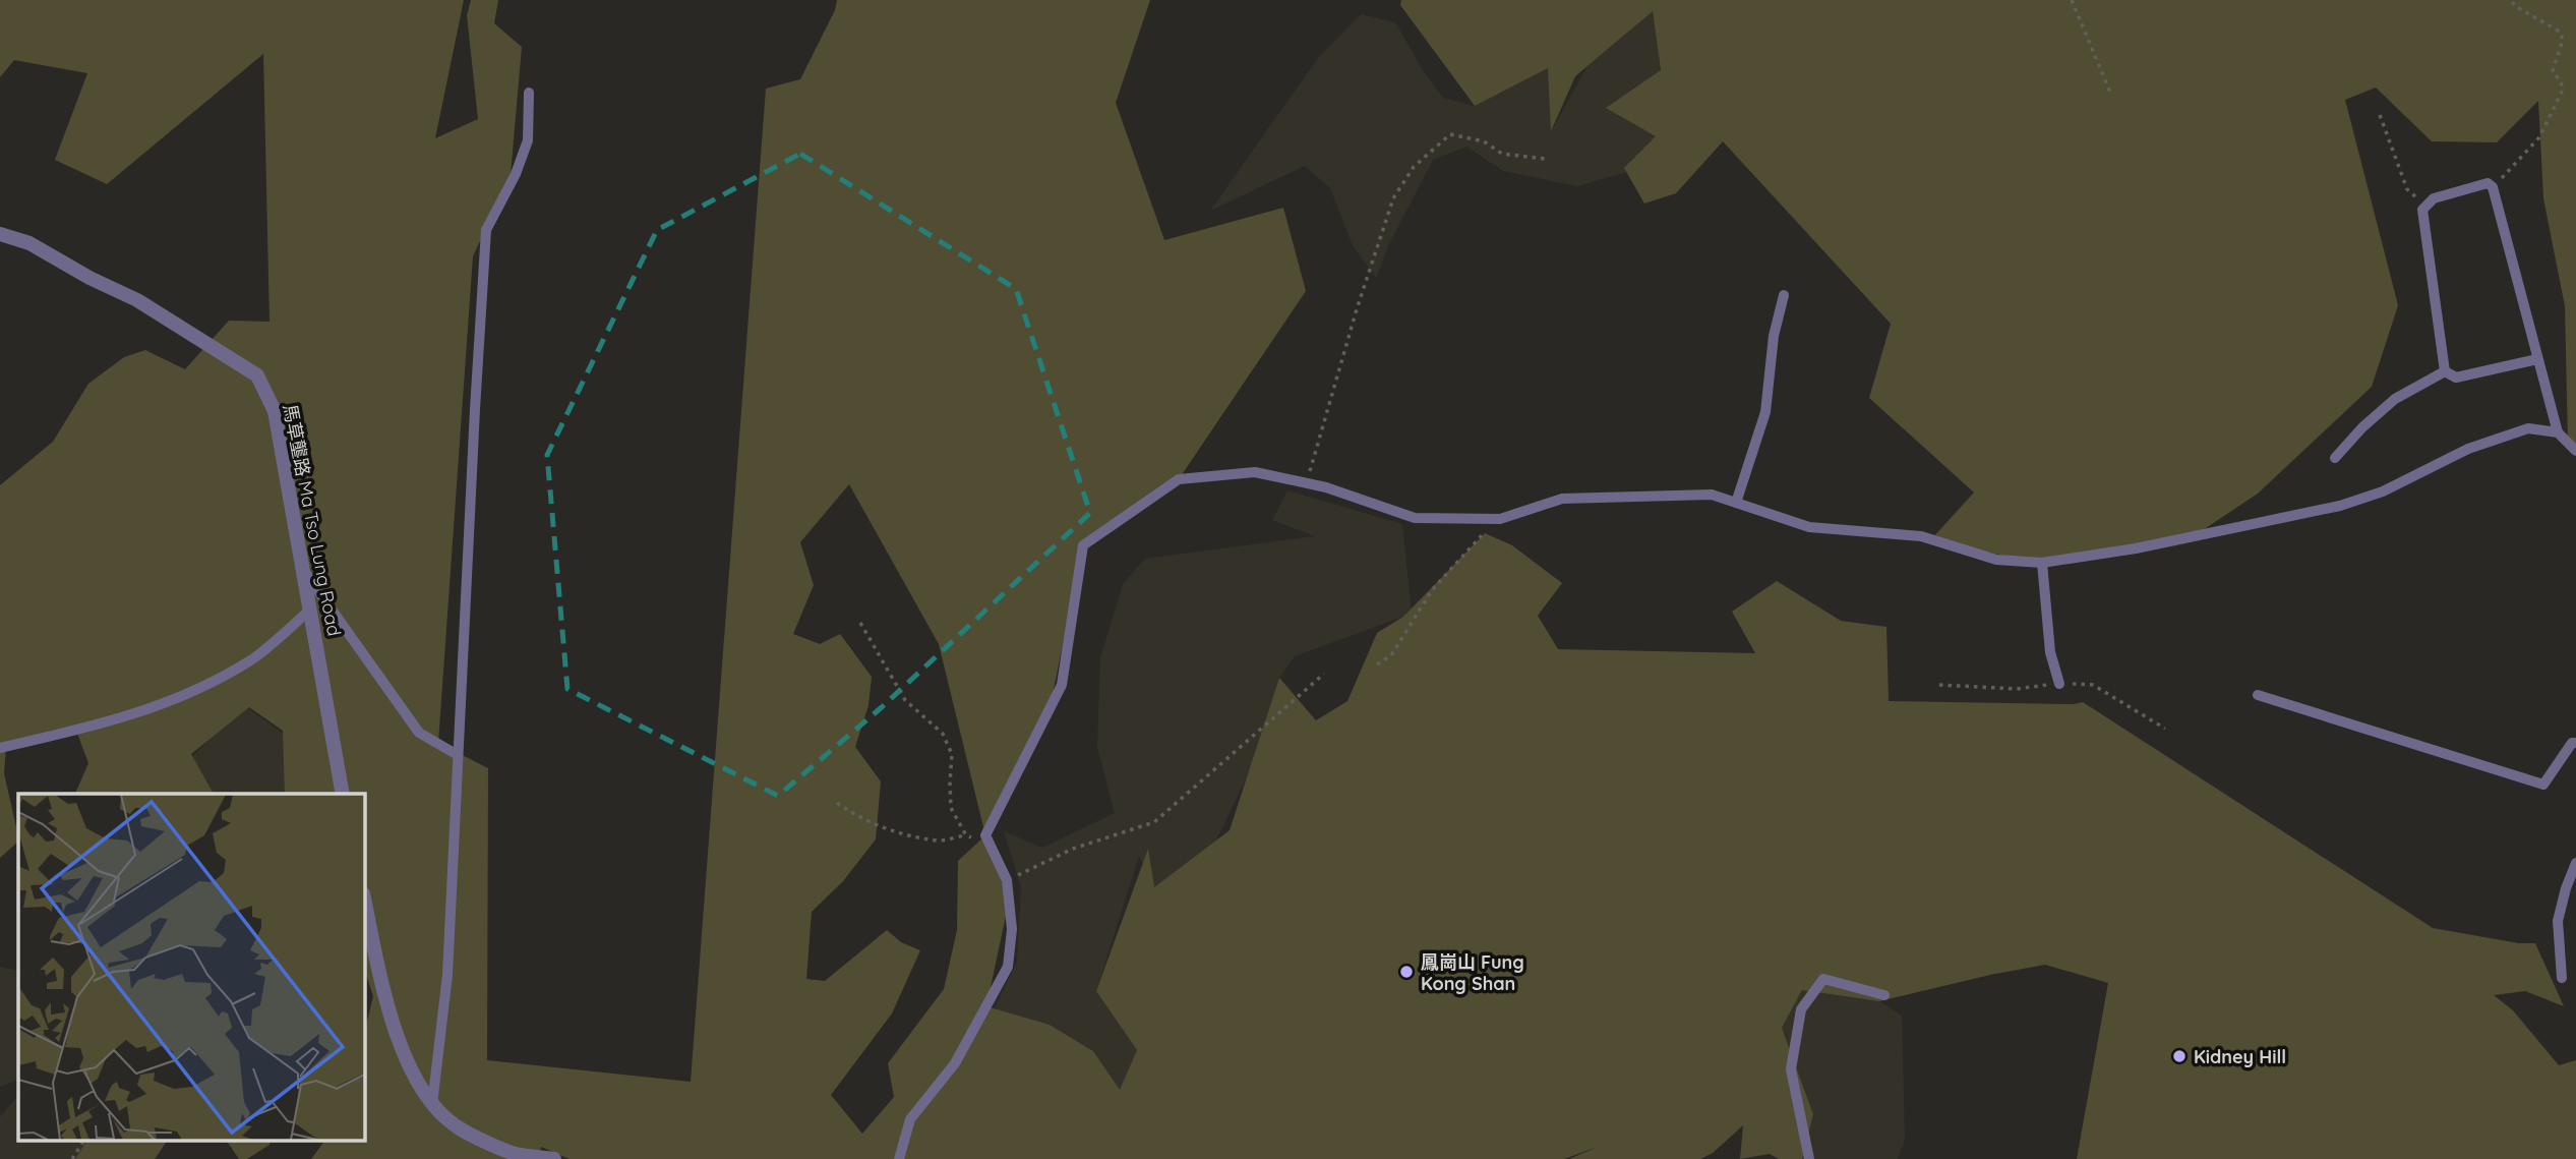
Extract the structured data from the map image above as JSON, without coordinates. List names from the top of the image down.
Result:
{
  "streets": {
    "street": ["馬草壟路 Ma Tso Lung Road"]
  },
  "places": ["鳳崗山 Fung Kong Shan", "Kidney Hill"]
}
